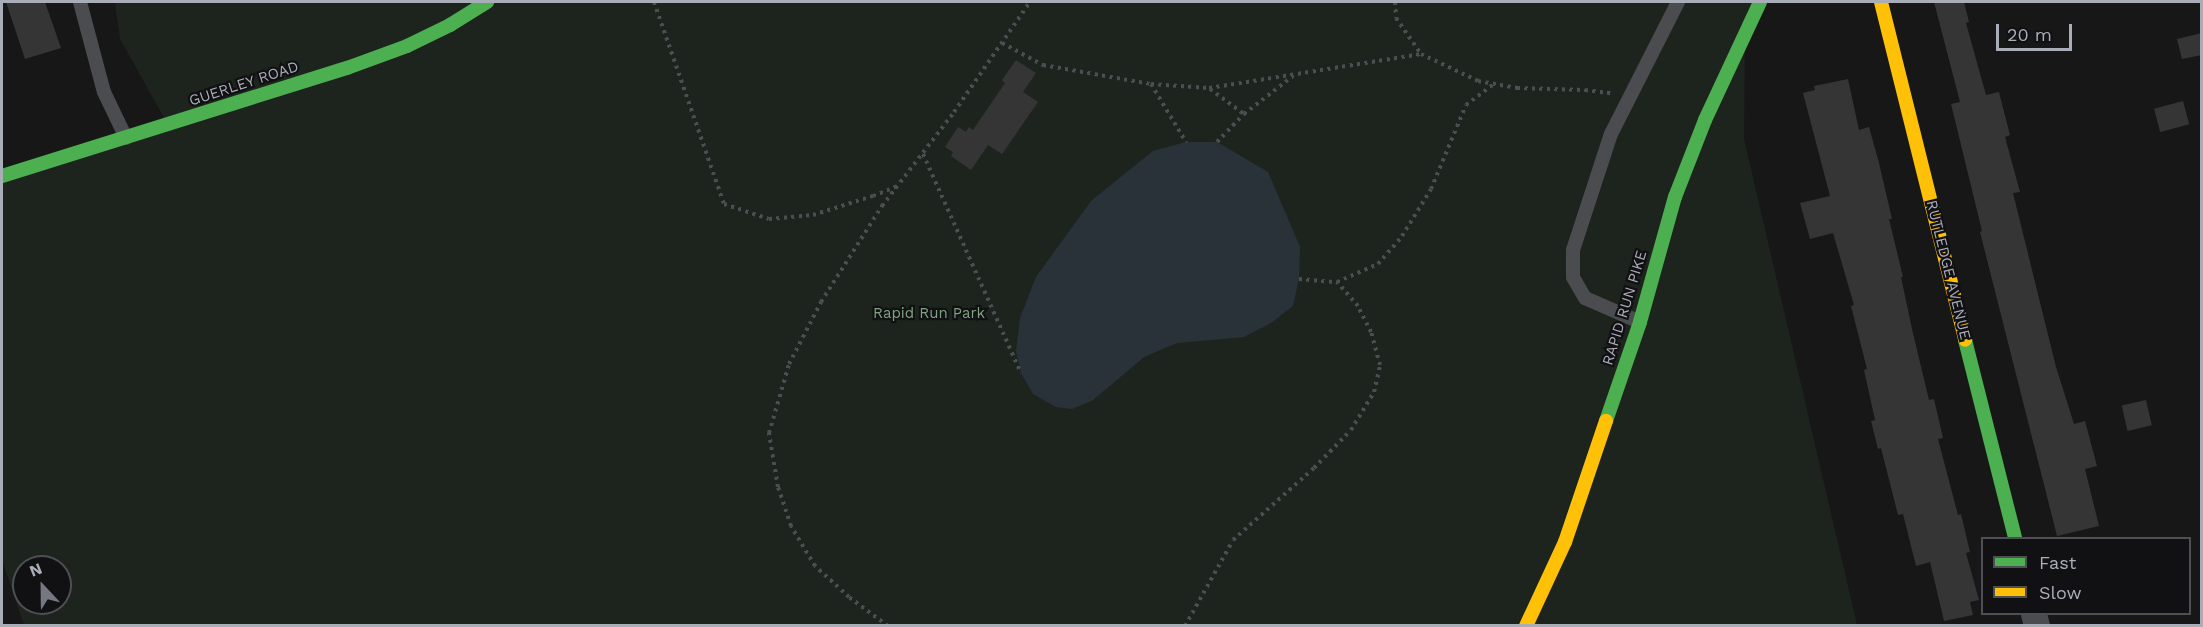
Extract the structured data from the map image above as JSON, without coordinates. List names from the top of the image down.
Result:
{
  "streets": {
    "street": ["GUERLEY ROAD", "RUTLEDGE AVENUE", "RAPID RUN PIKE"]
  },
  "parks": ["Rapid Run Park"],
  "legend": ["Fast", "Slow"],
  "scale_bar": "20 m",
  "north": "top"
}
